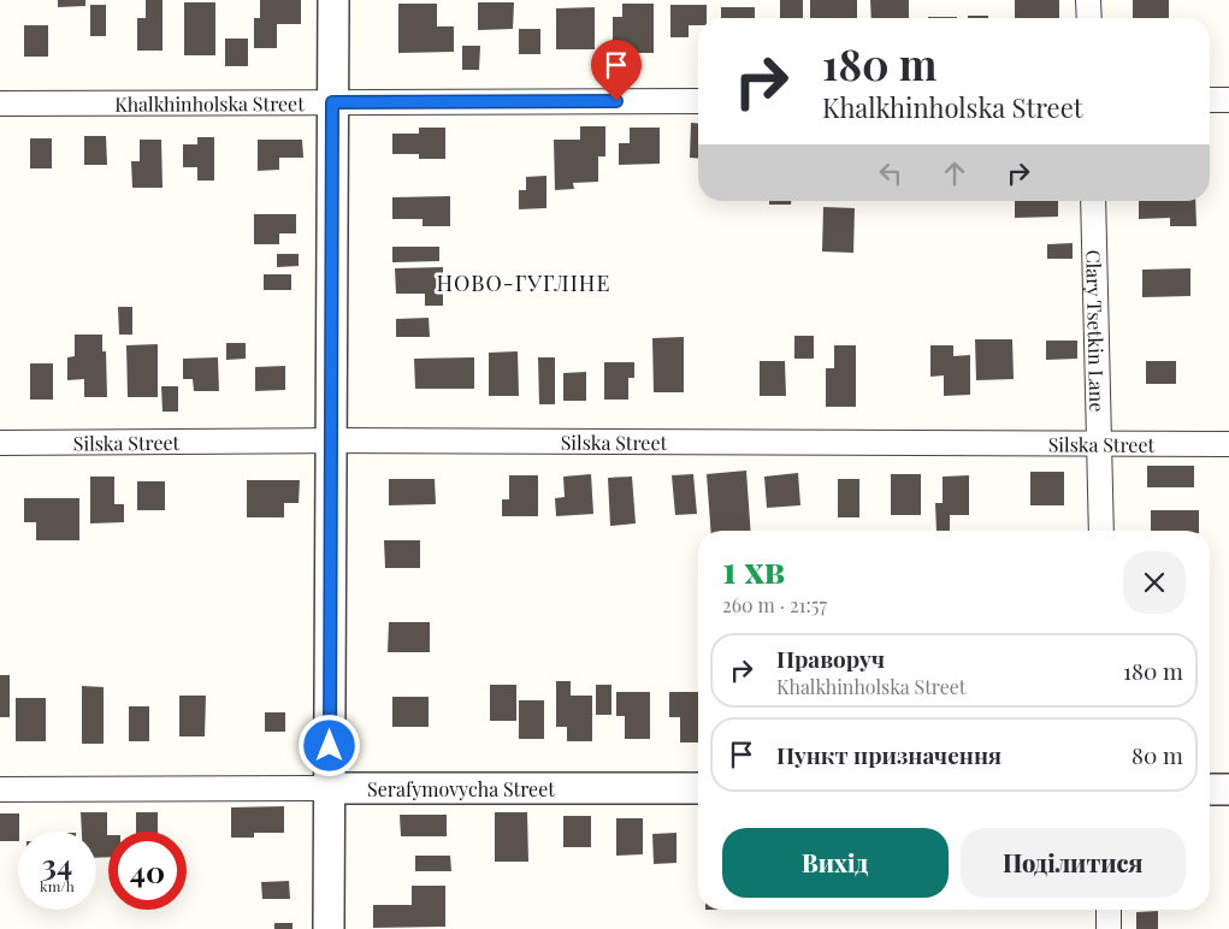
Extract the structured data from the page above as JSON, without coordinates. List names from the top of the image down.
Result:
{
  "streets": {
    "street": [
      "Khalkhinholska Street",
      "Clary Tsetkin Lane",
      "Silska Street",
      "Serafymovycha Street"
    ]
  },
  "crossings": [
    ["Clary Tsetkin Lane", "Silska Street"]
  ],
  "districts": ["НОВО-ГУГЛІНЕ"],
  "page": {
    "turn": ["180 m", "Khalkhinholska Street"],
    "heading": ["1 хв", "260 m · 21:57"],
    "list": [
      {
        "name": "Праворуч",
        "note": "Khalkhinholska Street",
        "value": "180 m"
      },
      {
        "name": "Пункт призначення",
        "value": "80 m"
      }
    ],
    "buttons": ["Вихід", "Поділитися"],
    "speed": "34 km/h",
    "limit": "40"
  }
}
